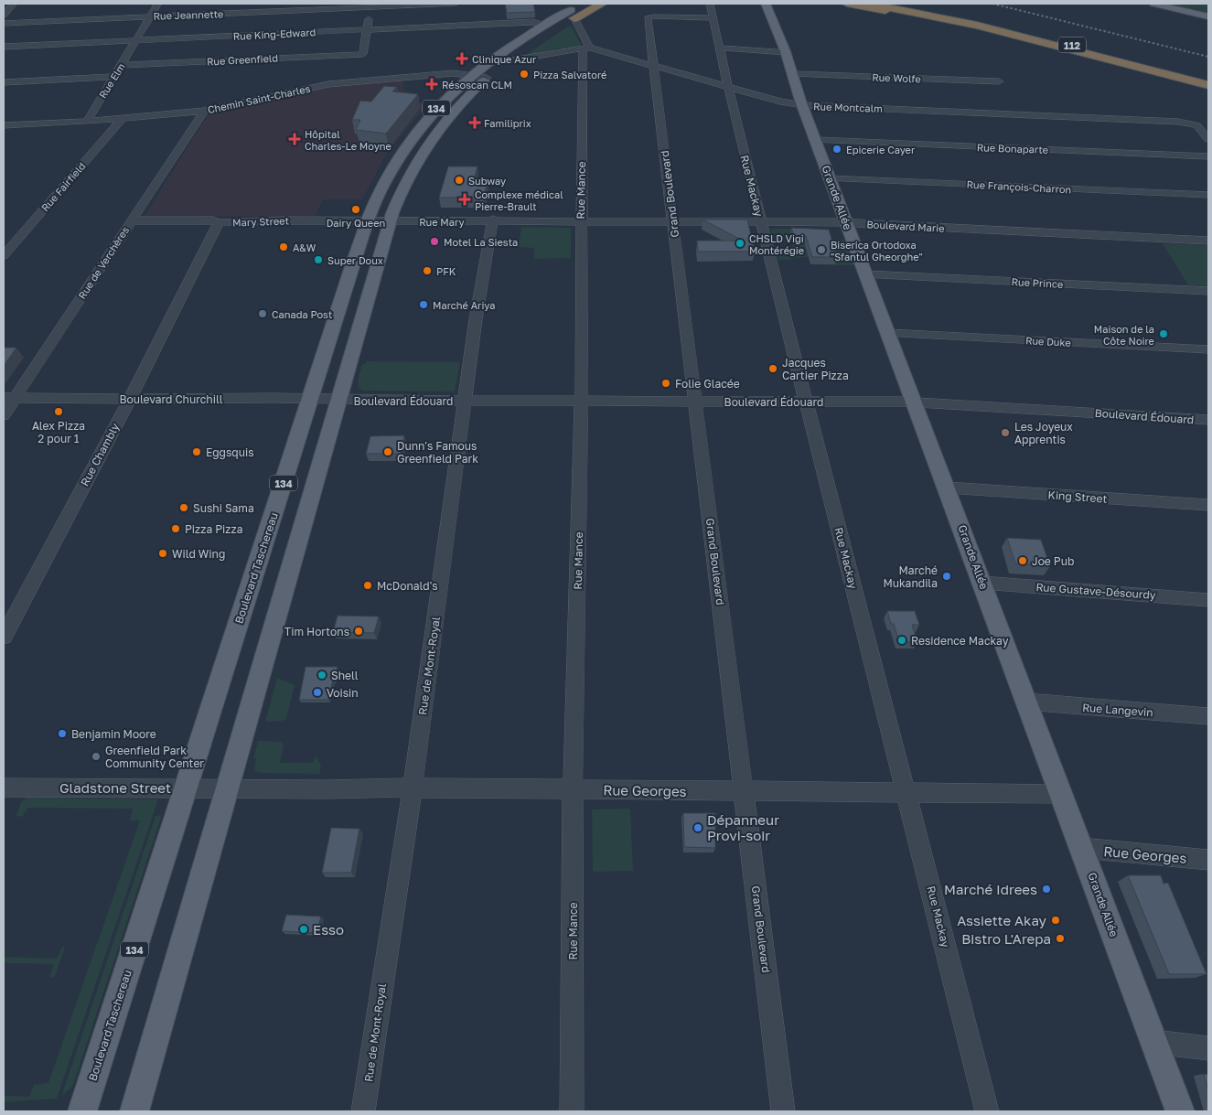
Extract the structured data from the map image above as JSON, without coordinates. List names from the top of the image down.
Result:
{
  "streets": {
    "highway": ["112", "134", "Boulevard Taschereau"],
    "main road": ["Grande Allée"],
    "street": [
      "Rue Jeannette",
      "Rue King-Edward",
      "Rue Greenfield",
      "Rue Wolfe",
      "Rue Elm",
      "Chemin Saint-Charles",
      "Rue Montcalm",
      "Rue Bonaparte",
      "Rue Mackay",
      "Rue Fairfield",
      "Rue François-Charron",
      "Rue Mance",
      "Grand Boulevard",
      "Mary Street",
      "Rue Mary",
      "Boulevard Marie",
      "Rue de Verchères",
      "Rue Prince",
      "Rue Duke",
      "Boulevard Churchill",
      "Boulevard Édouard",
      "Rue Chambly",
      "King Street",
      "Rue Gustave-Désourdy",
      "Rue de Mont-Royal",
      "Rue Langevin",
      "Gladstone Street",
      "Rue Georges"
    ]
  },
  "crossings": [
    ["Rue Jeannette", "Rue Elm"],
    ["Rue King-Edward", "Rue Greenfield"],
    ["Rue King-Edward", "Rue Elm"],
    ["Rue King-Edward", "Boulevard Taschereau"],
    ["Rue Greenfield", "Rue Elm"],
    ["Rue Wolfe", "Grande Allée"],
    ["Rue Elm", "Chemin Saint-Charles"],
    ["Chemin Saint-Charles", "Rue Fairfield"],
    ["Chemin Saint-Charles", "Rue de Verchères"],
    ["Chemin Saint-Charles", "Boulevard Taschereau"],
    ["Rue Montcalm", "Rue Mackay"],
    ["Rue Montcalm", "Rue Mance"],
    ["Rue Montcalm", "Grand Boulevard"],
    ["Rue Montcalm", "Grande Allée"],
    ["Rue Montcalm", "Boulevard Taschereau"],
    ["Rue Bonaparte", "Grande Allée"],
    ["Rue Mackay", "Grand Boulevard"],
    ["Rue Mackay", "Boulevard Marie"],
    ["Rue Mackay", "Boulevard Édouard"],
    ["Rue Mackay", "Rue Georges"],
    ["Rue François-Charron", "Grande Allée"],
    ["Rue Mance", "Boulevard Marie"],
    ["Rue Mance", "Boulevard Édouard"],
    ["Rue Mance", "Rue Georges"],
    ["Grand Boulevard", "Boulevard Marie"],
    ["Grand Boulevard", "Boulevard Édouard"],
    ["Grand Boulevard", "Rue Georges"],
    ["Grande Allée", "Boulevard Marie"],
    ["Grande Allée", "Rue Prince"],
    ["Grande Allée", "Rue Duke"],
    ["Grande Allée", "Boulevard Édouard"],
    ["Grande Allée", "King Street"],
    ["Grande Allée", "Rue Gustave-Désourdy"],
    ["Grande Allée", "Rue Langevin"],
    ["Grande Allée", "Rue Georges"],
    ["Mary Street", "Rue Mary"],
    ["Mary Street", "Rue de Verchères"],
    ["Mary Street", "Rue Chambly"],
    ["Mary Street", "Boulevard Taschereau"],
    ["Rue Mary", "Boulevard Marie"],
    ["Rue Mary", "Boulevard Taschereau"],
    ["Rue Mary", "Rue de Mont-Royal"],
    ["Boulevard Marie", "Rue de Mont-Royal"],
    ["Rue de Verchères", "Boulevard Churchill"],
    ["Boulevard Churchill", "Boulevard Édouard"],
    ["Boulevard Churchill", "Rue Chambly"],
    ["Boulevard Churchill", "Boulevard Taschereau"],
    ["Boulevard Édouard", "Boulevard Taschereau"],
    ["Boulevard Édouard", "Rue de Mont-Royal"],
    ["Boulevard Taschereau", "Gladstone Street"],
    ["Boulevard Taschereau", "Rue Georges"],
    ["Rue de Mont-Royal", "Rue Georges"],
    ["Gladstone Street", "Rue Georges"]
  ],
  "places": {
    "health": [
      "Clinique Azur",
      "Résoscan CLM",
      "Familiprix",
      "Hôpital Charles-Le Moyne",
      "Complexe médical Pierre-Brault"
    ],
    "other": [
      "Pizza Salvatoré",
      "Epicerie Cayer",
      "Subway",
      "Dairy Queen",
      "Motel La Siesta",
      "CHSLD Vigi Montérégie",
      "A&W",
      "Biserica Ortodoxa \"Sfantul Gheorghe\"",
      "Super Doux",
      "PFK",
      "Marché Ariya",
      "Canada Post",
      "Maison de la Côte Noire",
      "Jacques Cartier Pizza",
      "Folie Glacée",
      "Alex Pizza 2 pour 1",
      "Les Joyeux Apprentis",
      "Eggsquis",
      "Dunn's Famous Greenfield Park",
      "Sushi Sama",
      "Pizza Pizza",
      "Wild Wing",
      "Joe Pub",
      "Marché Mukandila",
      "McDonald's",
      "Tim Hortons",
      "Residence Mackay",
      "Shell",
      "Voisin",
      "Benjamin Moore",
      "Greenfield Park Community Center",
      "Dépanneur Provi-soir",
      "Marché Idrees",
      "Assiette Akay",
      "Esso",
      "Bistro L'Arepa"
    ]
  }
}
